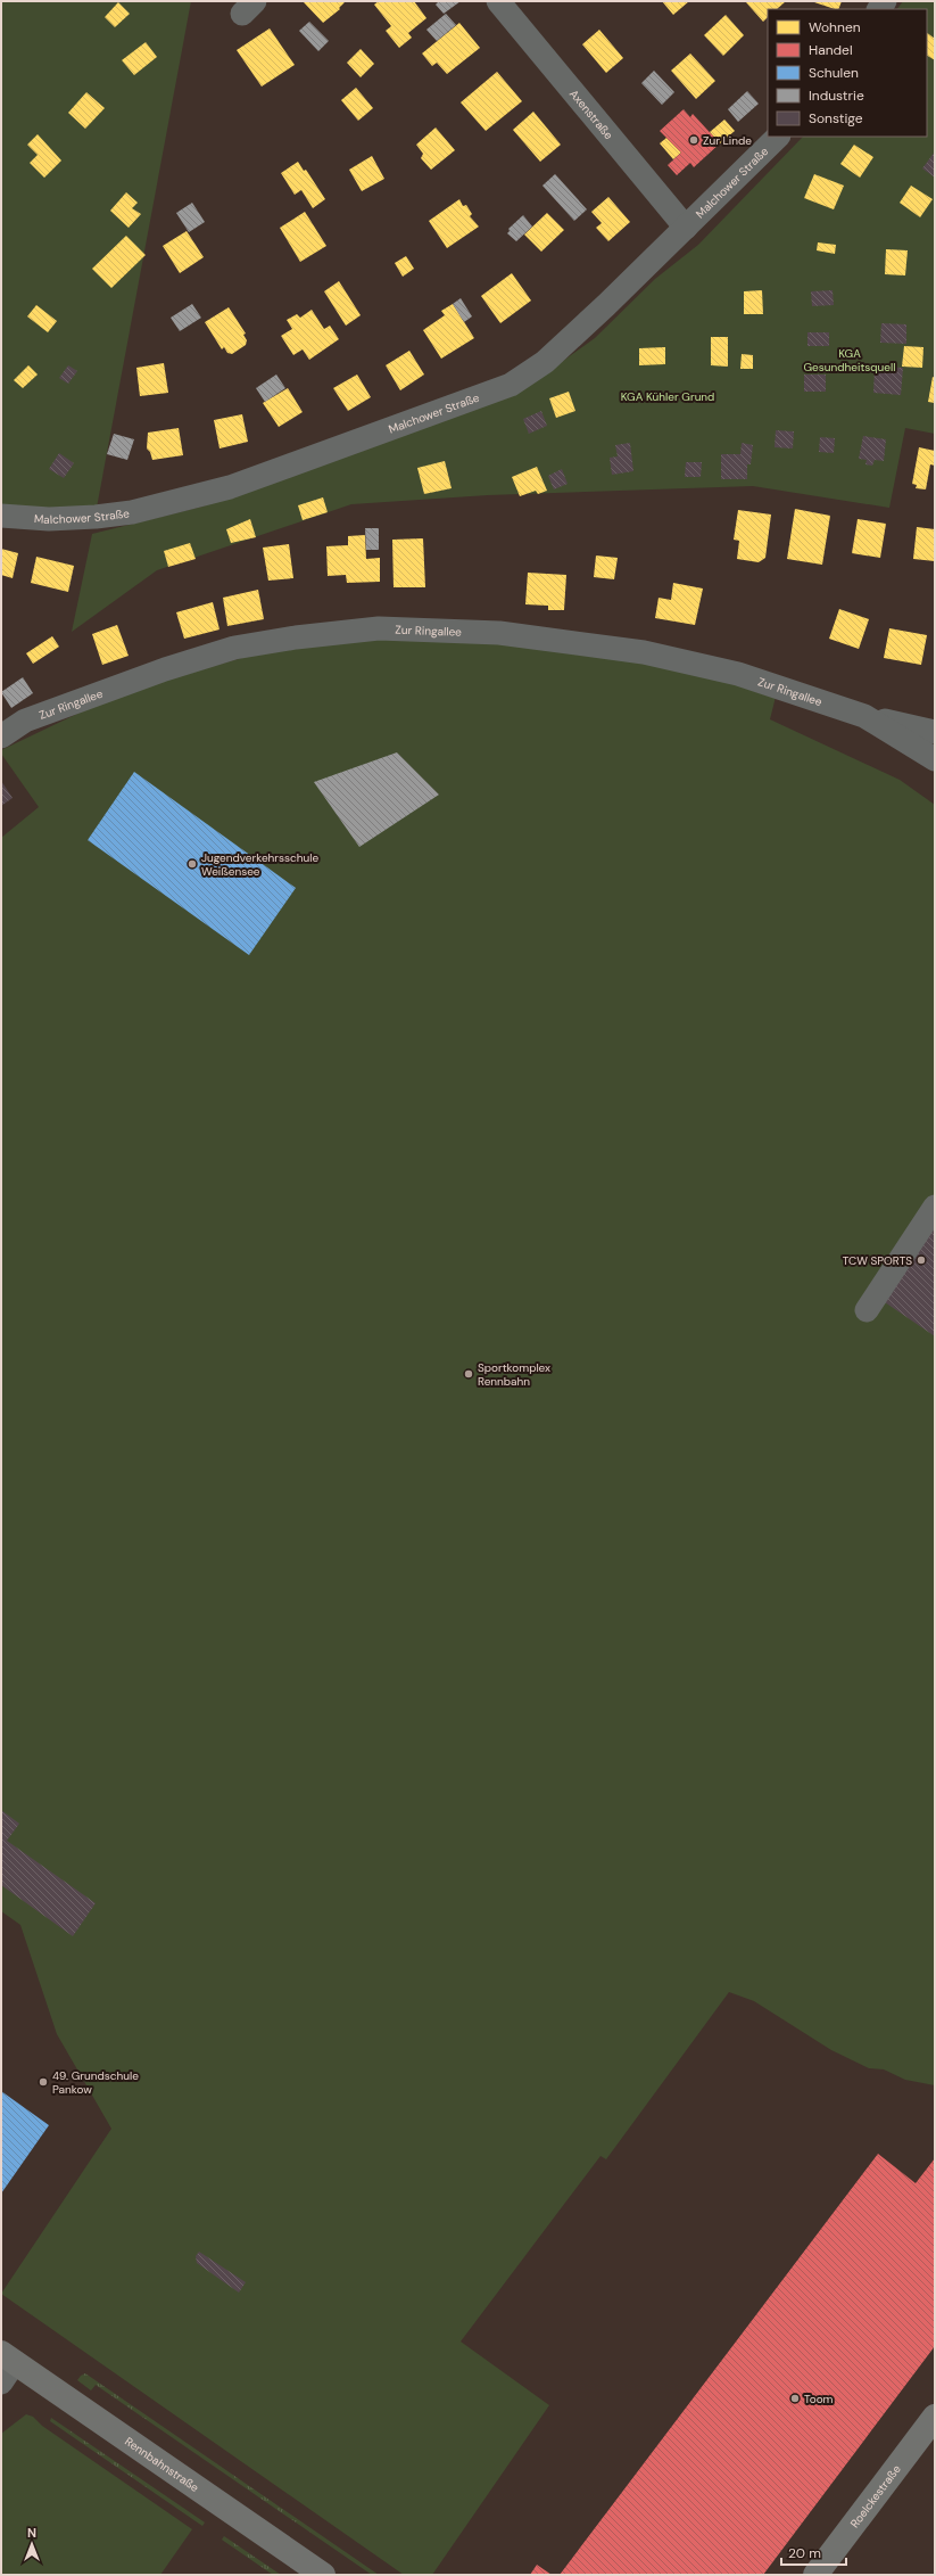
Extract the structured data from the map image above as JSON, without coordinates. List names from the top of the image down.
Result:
{
  "streets": {
    "main road": ["Rennbahnstraße", "Roelckestraße"],
    "street": ["Axenstraße", "Malchower Straße", "Zur Ringallee"]
  },
  "crossings": [
    ["Axenstraße", "Malchower Straße"]
  ],
  "parks": ["KGA Gesundheitsquell", "KGA Kühler Grund"],
  "places": [
    "Zur Linde",
    "Jugendverkehrsschule Weißensee",
    "TCW SPORTS",
    "Sportkomplex Rennbahn",
    "49. Grundschule Pankow",
    "Toom"
  ],
  "legend": [
    "Wohnen",
    "Handel",
    "Schulen",
    "Industrie",
    "Sonstige"
  ],
  "scale_bar": "20 m",
  "north": "top"
}
